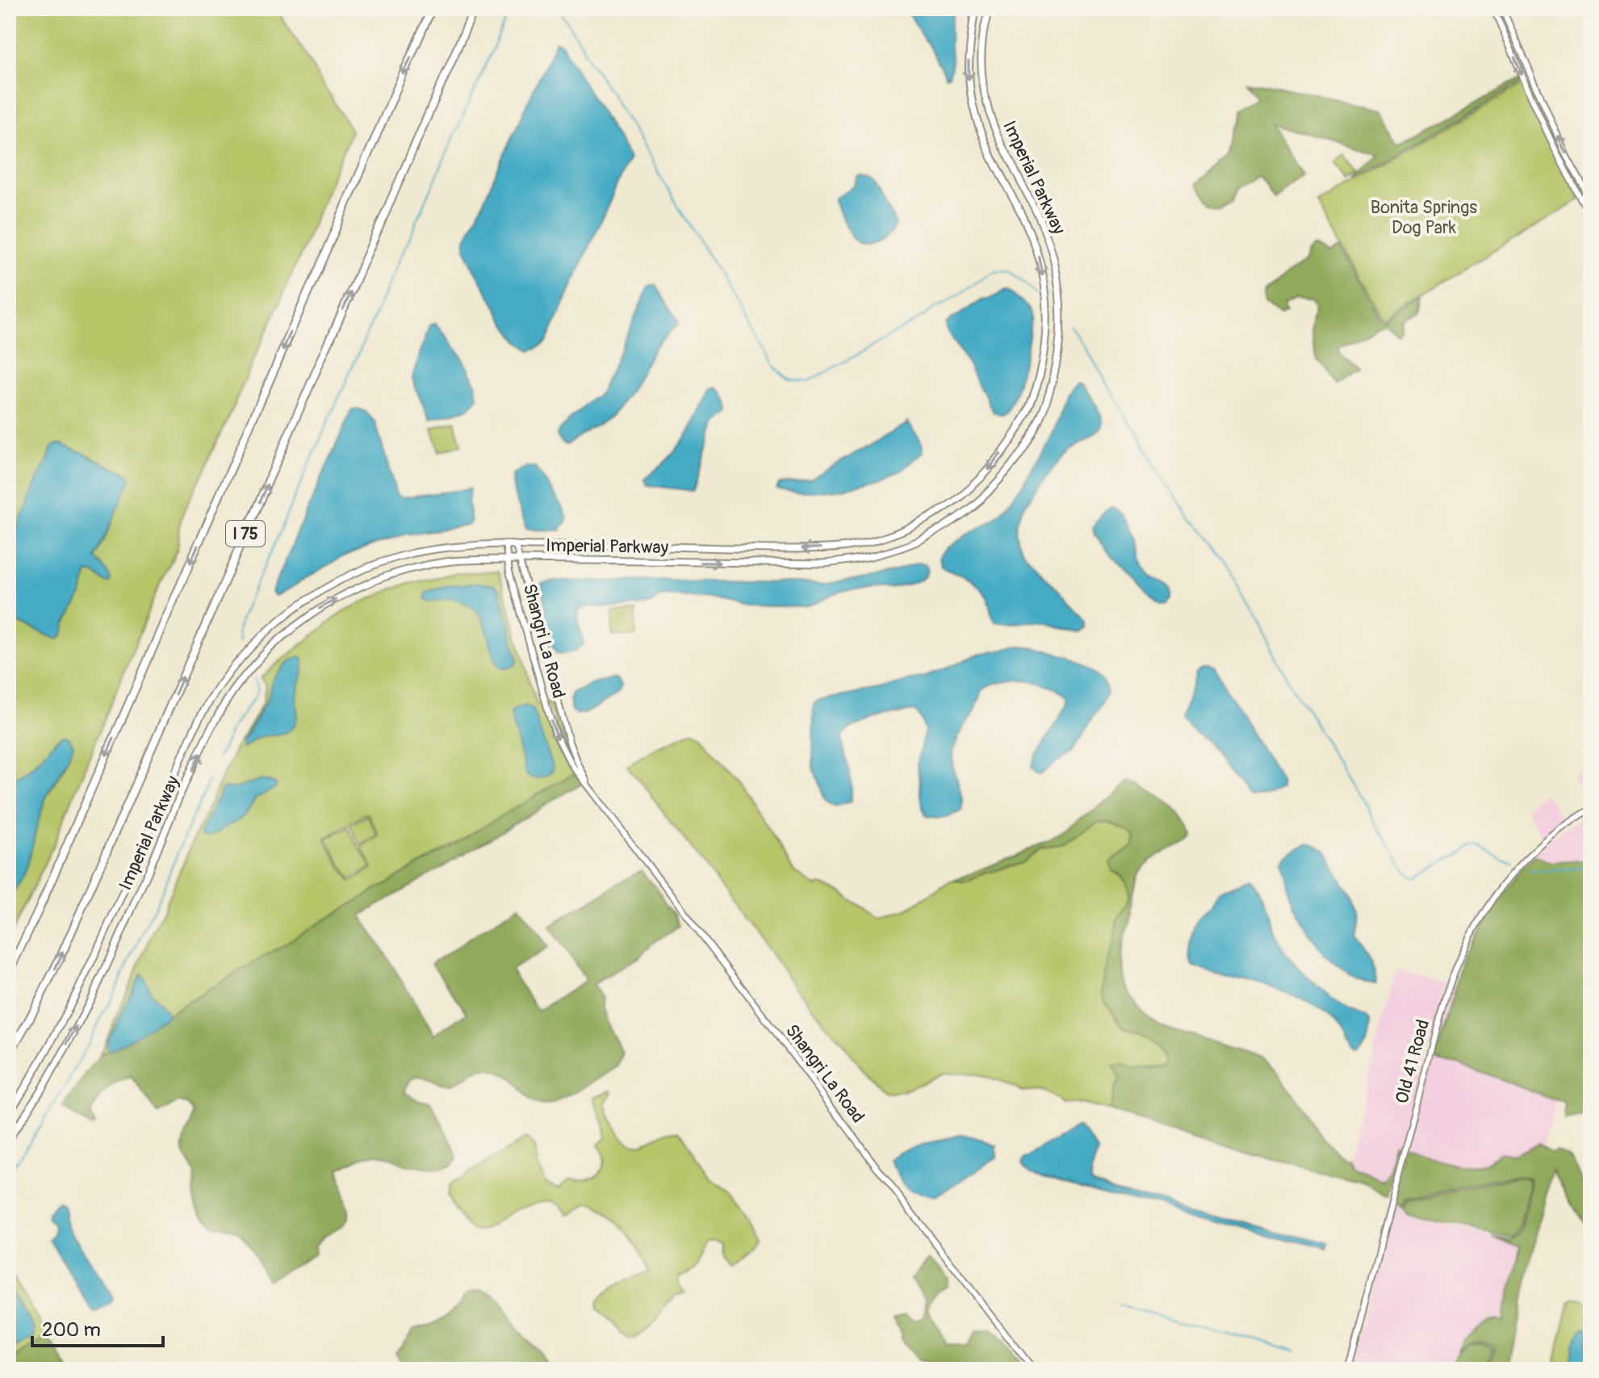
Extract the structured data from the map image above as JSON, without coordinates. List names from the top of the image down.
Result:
{
  "streets": {
    "highway": ["I 75"],
    "main road": ["Imperial Parkway"],
    "street": ["Shangri La Road", "Old 41 Road"]
  },
  "crossings": [
    ["Imperial Parkway", "Shangri La Road"]
  ],
  "parks": ["Bonita Springs Dog Park"],
  "scale_bar": "200 m"
}
